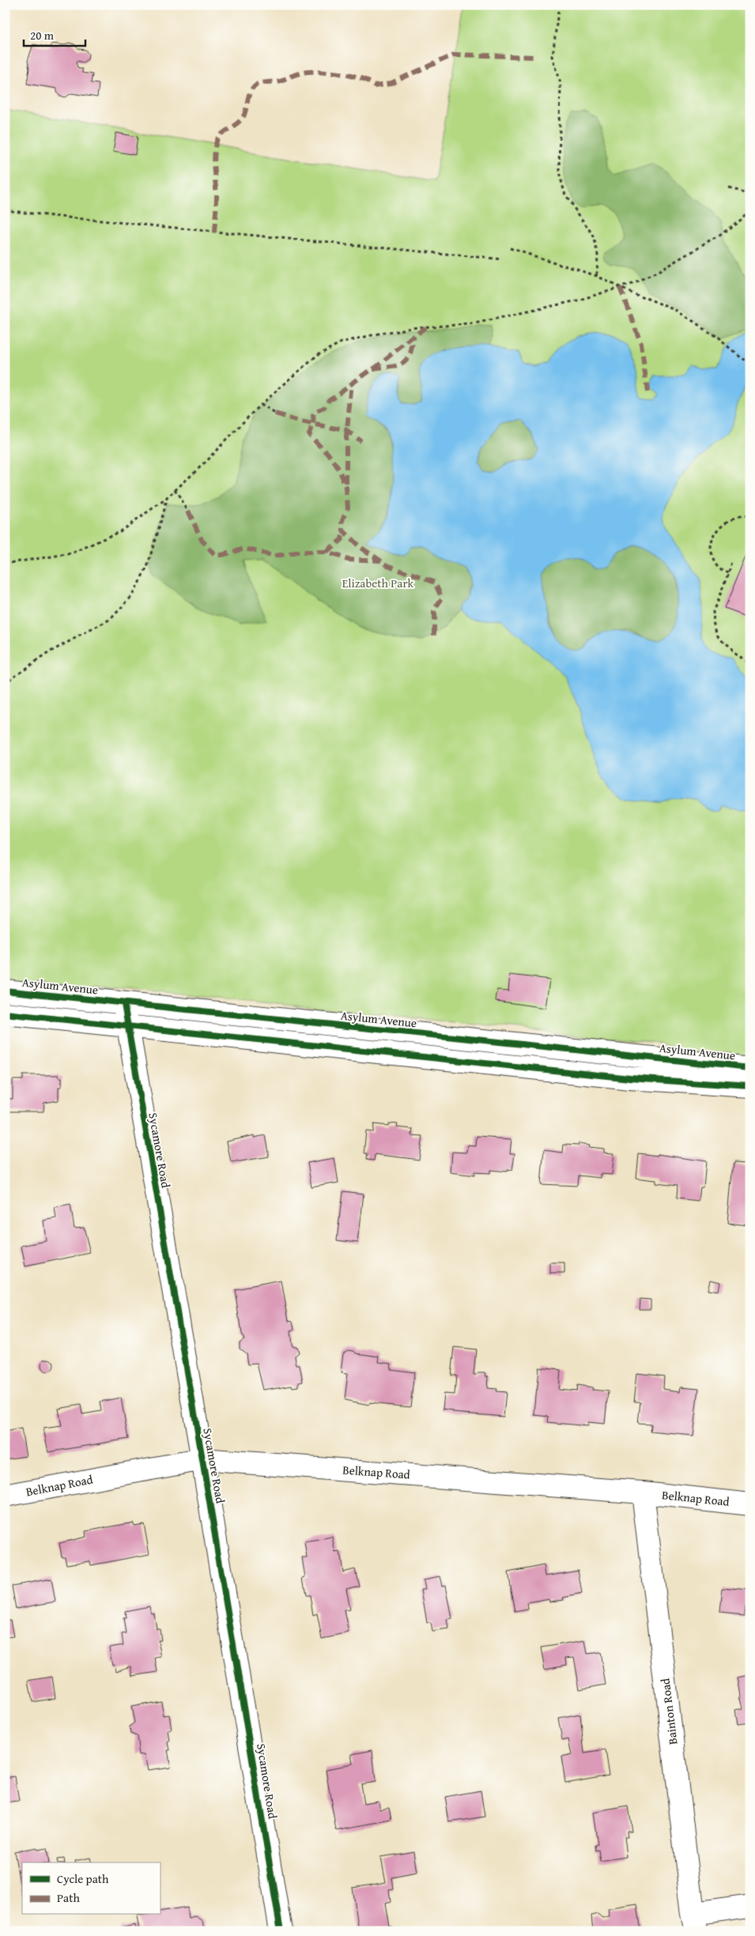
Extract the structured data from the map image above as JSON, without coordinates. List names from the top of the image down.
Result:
{
  "streets": {
    "street": [
      "Asylum Avenue",
      "Sycamore Road",
      "Belknap Road",
      "Bainton Road"
    ]
  },
  "crossings": [
    ["Asylum Avenue", "Sycamore Road"],
    ["Sycamore Road", "Belknap Road"],
    ["Belknap Road", "Bainton Road"]
  ],
  "parks": ["Elizabeth Park"],
  "legend": ["Cycle path", "Path"],
  "scale_bar": "20 m"
}
